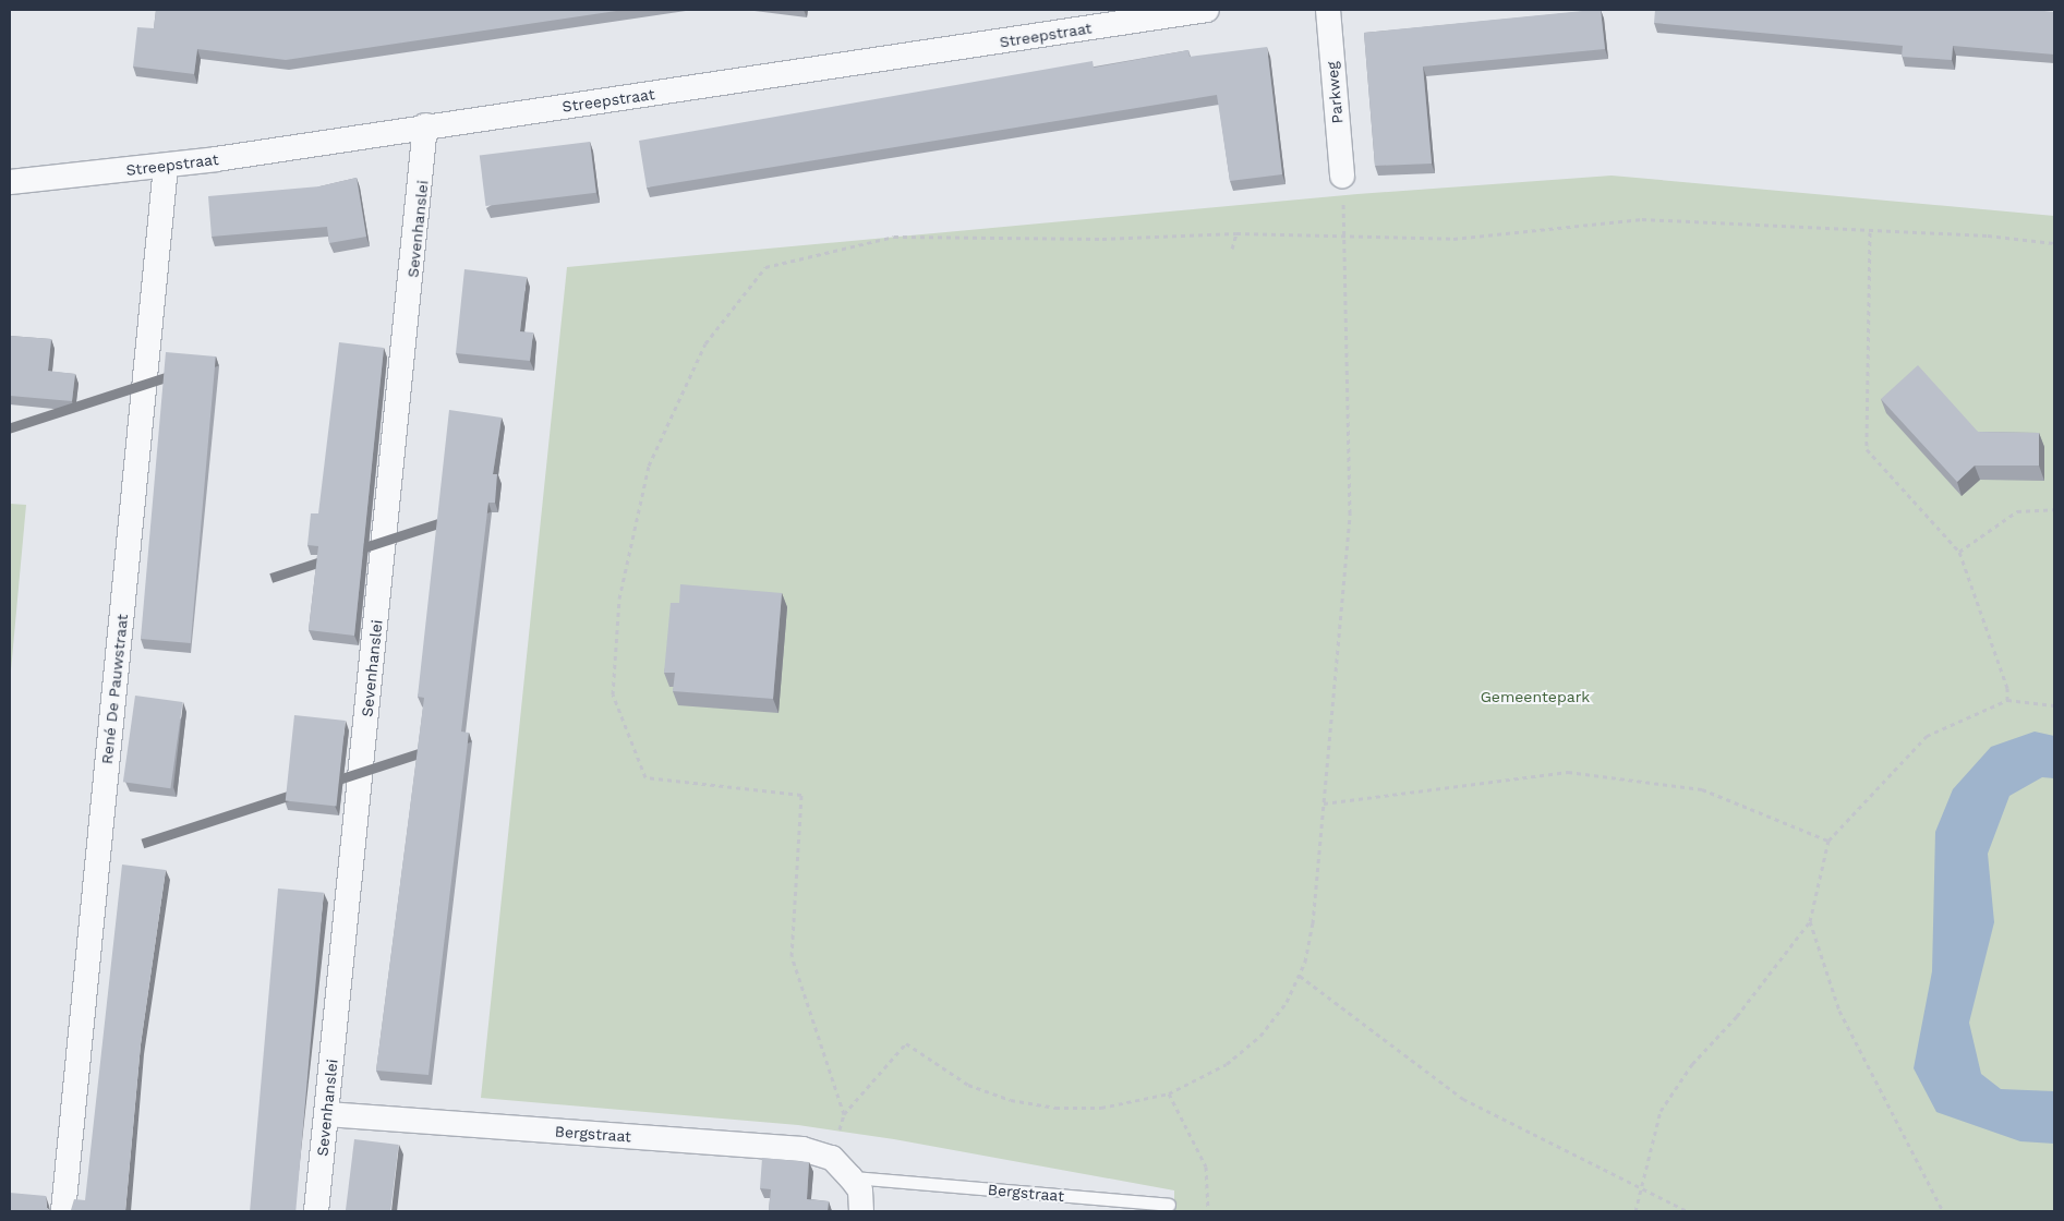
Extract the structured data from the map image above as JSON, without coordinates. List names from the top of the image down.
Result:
{
  "streets": {
    "street": [
      "Streepstraat",
      "Parkweg",
      "Sevenhanslei",
      "René De Pauwstraat",
      "Bergstraat"
    ]
  },
  "crossings": [
    ["Streepstraat", "Sevenhanslei"],
    ["Streepstraat", "René De Pauwstraat"],
    ["Sevenhanslei", "Bergstraat"]
  ],
  "parks": ["Gemeentepark"]
}
